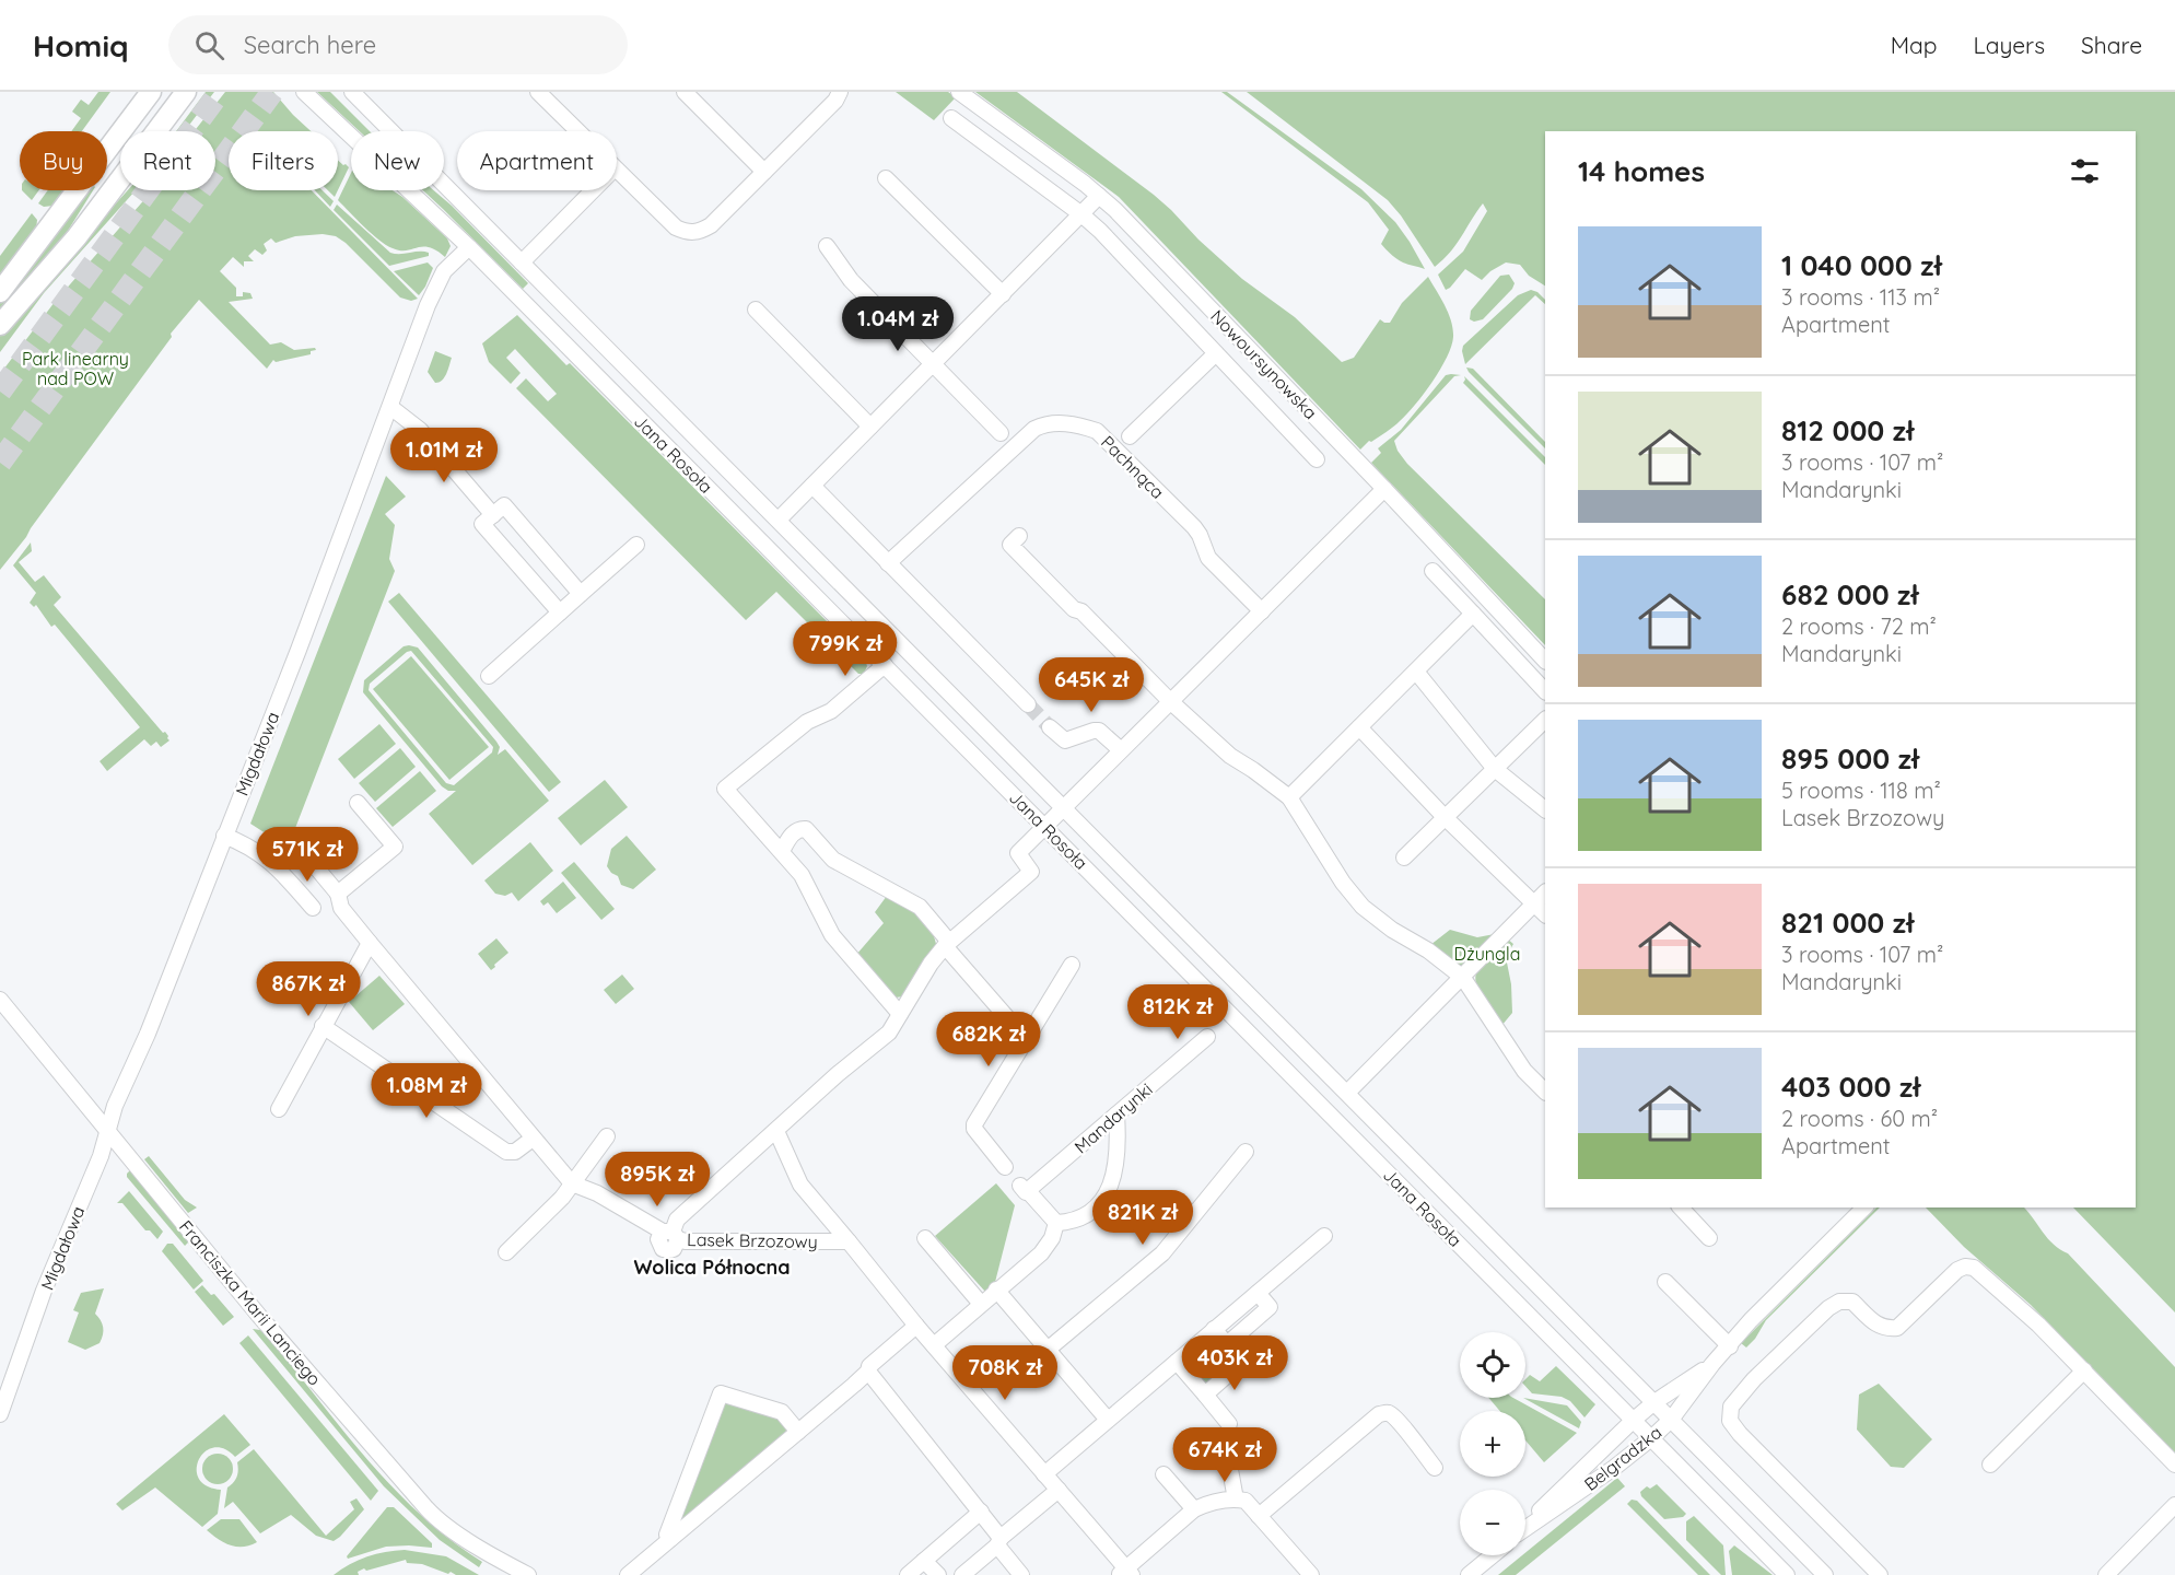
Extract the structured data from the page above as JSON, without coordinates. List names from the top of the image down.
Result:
{
  "streets": {
    "street": [
      "Nowoursynowska",
      "Jana Rosoła",
      "Pachnąca",
      "Migdałowa",
      "Mandarynki",
      "Lasek Brzozowy",
      "Franciszka Marii Lanciego",
      "Belgradzka"
    ]
  },
  "crossings": [
    ["Jana Rosoła", "Migdałowa"],
    ["Jana Rosoła", "Belgradzka"],
    ["Migdałowa", "Franciszka Marii Lanciego"]
  ],
  "districts": ["Wolica Północna"],
  "parks": ["Park linearny nad POW", "Dżungla"],
  "page": {
    "header": "Homiq",
    "search": "Search here",
    "nav": ["Map", "Layers", "Share"],
    "chip": [
      "Buy",
      "Rent",
      "Filters",
      "New",
      "Apartment"
    ],
    "heading": "14 homes",
    "list": [
      {
        "name": "1 040 000 zł",
        "note": "3 rooms · 113 m² · Apartment"
      },
      {
        "name": "812 000 zł",
        "note": "3 rooms · 107 m² · Mandarynki"
      },
      {
        "name": "682 000 zł",
        "note": "2 rooms · 72 m² · Mandarynki"
      },
      {
        "name": "895 000 zł",
        "note": "5 rooms · 118 m² · Lasek Brzozowy"
      },
      {
        "name": "821 000 zł",
        "note": "3 rooms · 107 m² · Mandarynki"
      },
      {
        "name": "403 000 zł",
        "note": "2 rooms · 60 m² · Apartment"
      }
    ],
    "price": [
      "1.04M zł",
      "1.01M zł",
      "799K zł",
      "645K zł",
      "571K zł",
      "867K zł",
      "812K zł",
      "682K zł",
      "1.08M zł",
      "895K zł",
      "821K zł",
      "403K zł",
      "708K zł",
      "674K zł"
    ],
    "map_buttons": ["+", "−"]
  }
}
